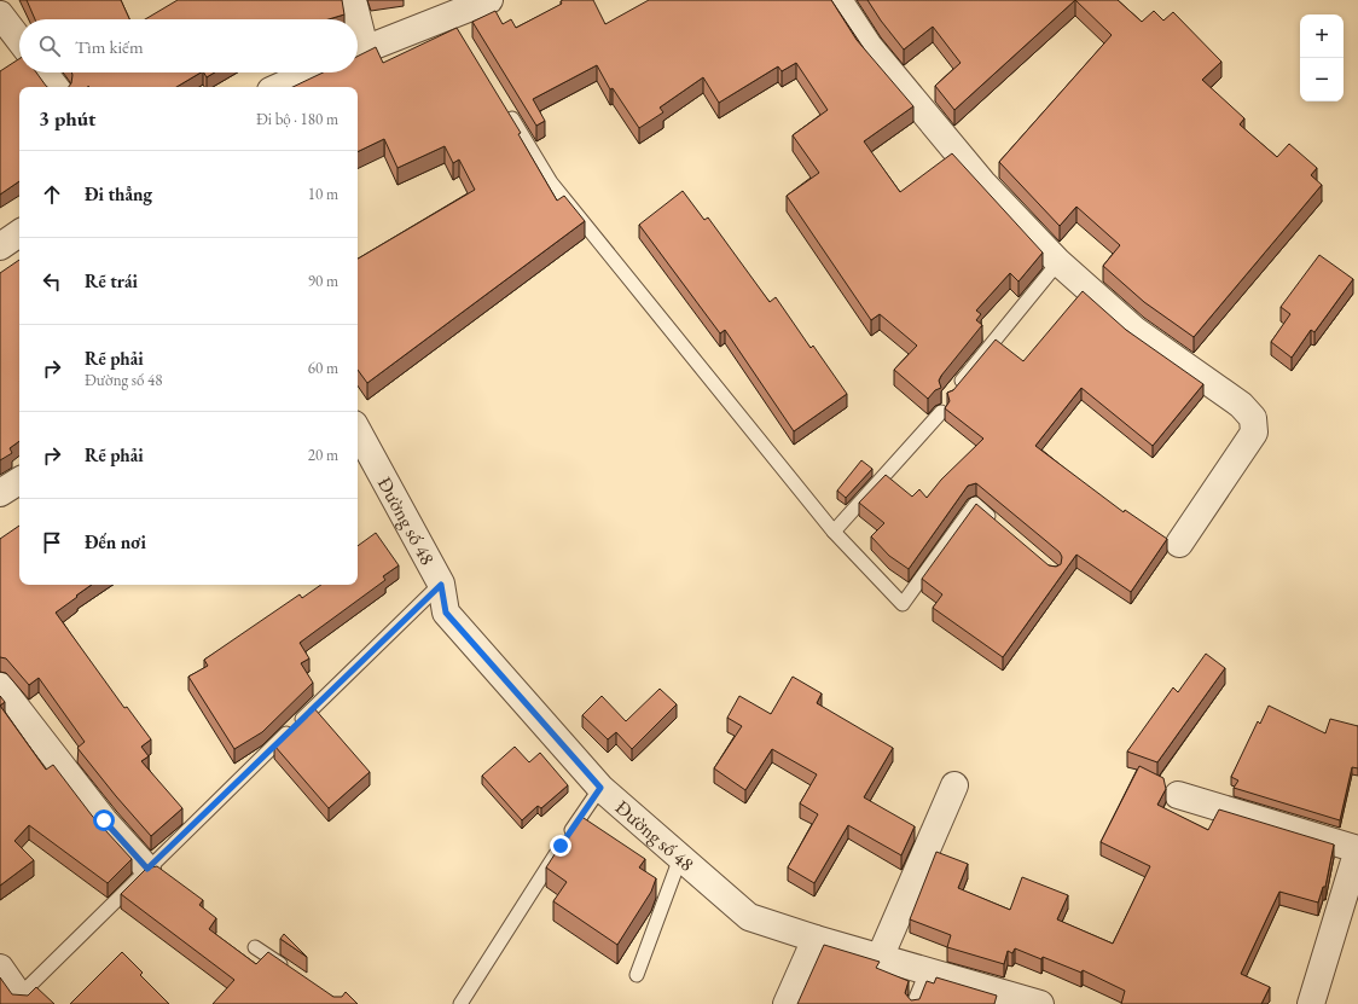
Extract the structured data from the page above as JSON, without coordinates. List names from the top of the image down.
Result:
{
  "streets": {
    "street": ["Đường số 48"]
  },
  "page": {
    "map_buttons": ["+", "−"],
    "search": "Tìm kiếm",
    "heading": ["3 phút", "Đi bộ · 180 m"],
    "list": [
      ["Đi thẳng", "10 m"],
      ["Rẽ trái", "90 m"],
      ["Rẽ phải", "Đường số 48", "60 m"],
      ["Rẽ phải", "20 m"],
      "Đến nơi"
    ]
  }
}
